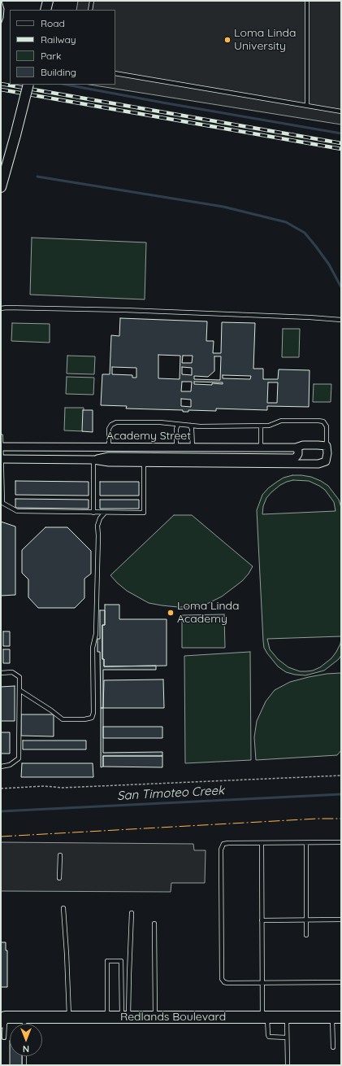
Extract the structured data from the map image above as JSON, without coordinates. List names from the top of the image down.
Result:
{
  "streets": {
    "main road": ["Redlands Boulevard"],
    "street": ["Academy Street"]
  },
  "water": ["San Timoteo Creek"],
  "places": ["Loma Linda University", "Loma Linda Academy"],
  "legend": [
    "Road",
    "Railway",
    "Park",
    "Building"
  ],
  "north": "bottom"
}
